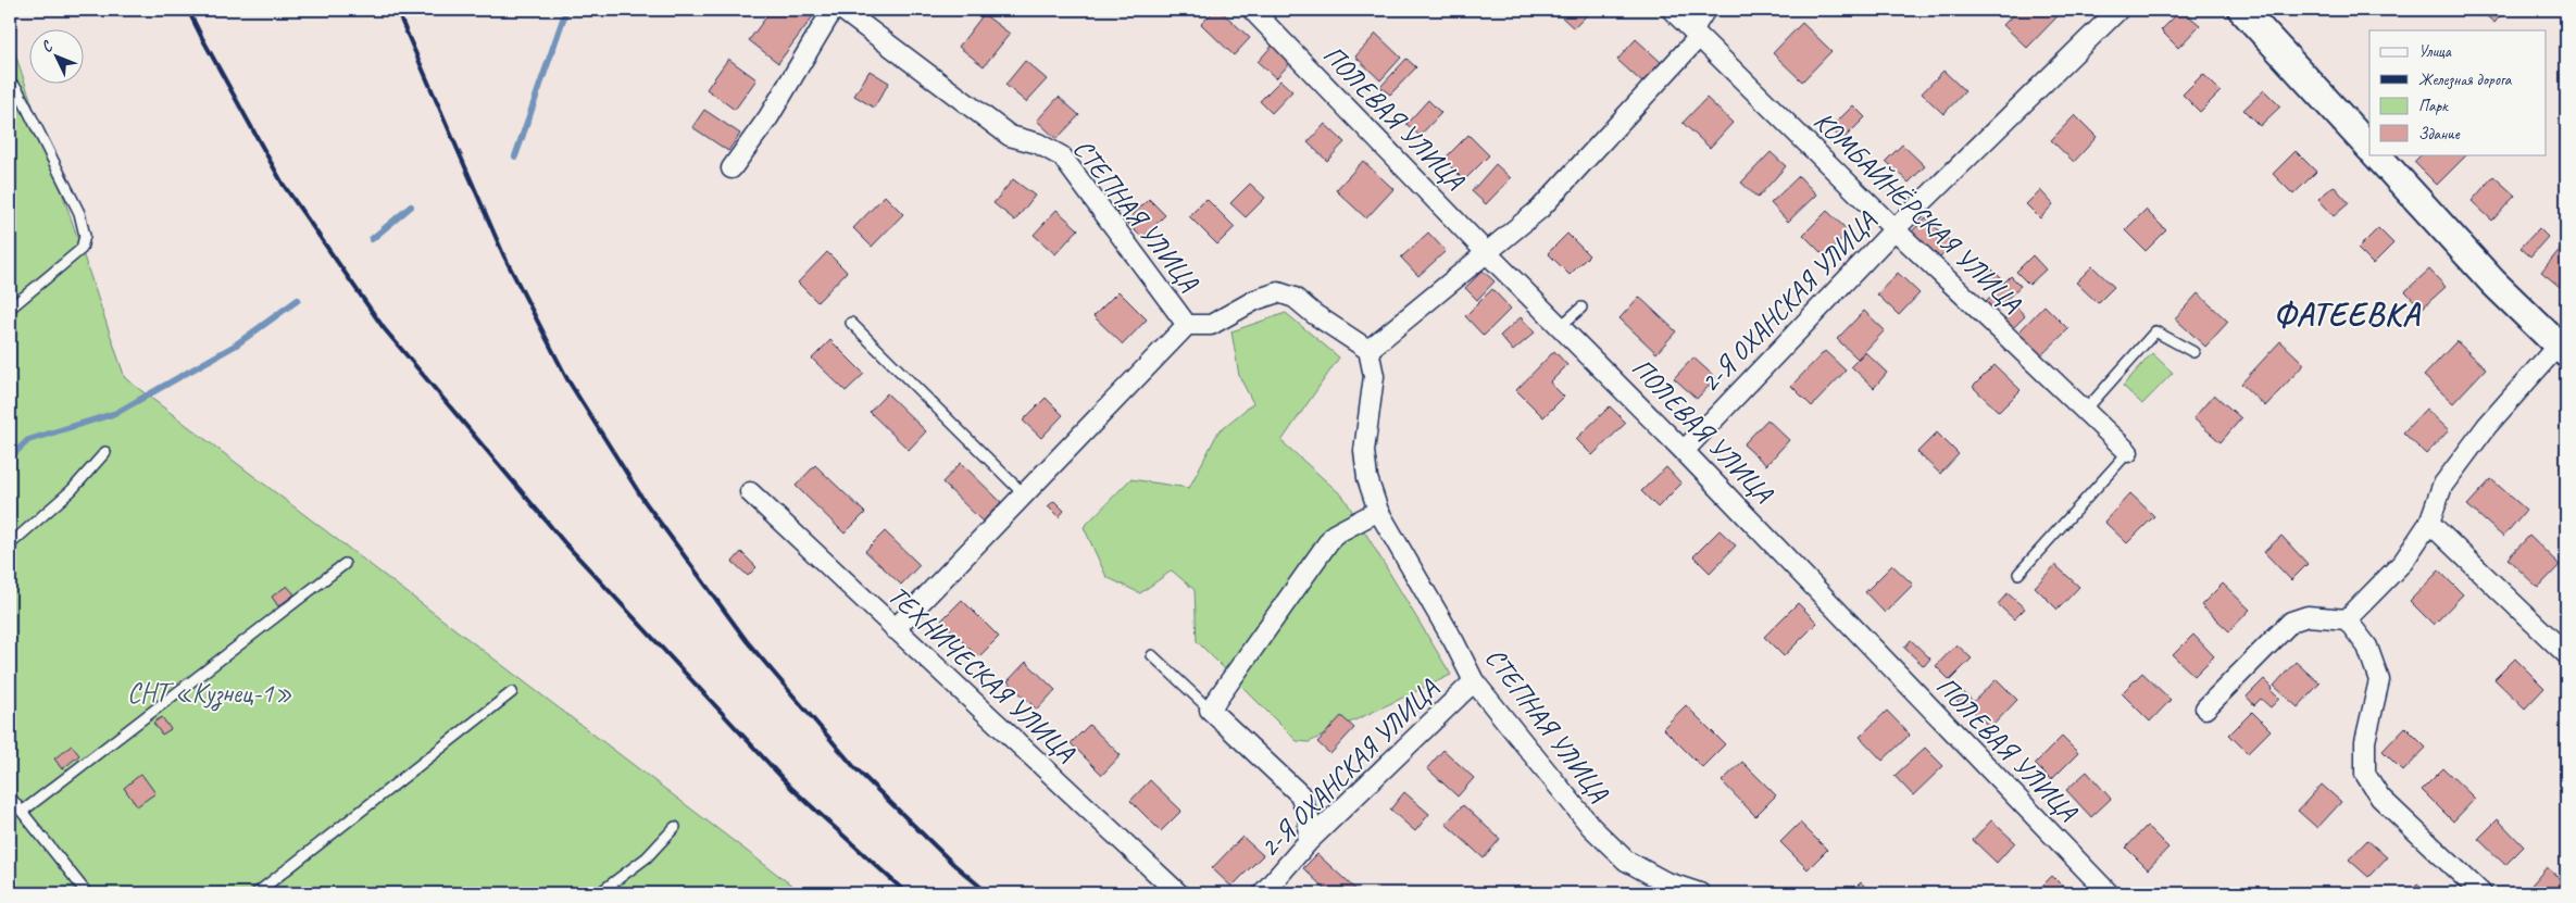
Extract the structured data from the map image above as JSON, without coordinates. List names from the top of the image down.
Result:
{
  "streets": {
    "street": [
      "ПОЛЕВАЯ УЛИЦА",
      "КОМБАЙНЁРСКАЯ УЛИЦА",
      "СТЕПНАЯ УЛИЦА",
      "2-Я ОХАНСКАЯ УЛИЦА",
      "ТЕХНИЧЕСКАЯ УЛИЦА"
    ]
  },
  "crossings": [
    ["ПОЛЕВАЯ УЛИЦА", "2-Я ОХАНСКАЯ УЛИЦА"],
    ["КОМБАЙНЁРСКАЯ УЛИЦА", "2-Я ОХАНСКАЯ УЛИЦА"],
    ["СТЕПНАЯ УЛИЦА", "2-Я ОХАНСКАЯ УЛИЦА"]
  ],
  "districts": ["ФАТЕЕВКА"],
  "parks": ["СНТ «Кузнец-1»"],
  "legend": [
    "Улица",
    "Железная дорога",
    "Парк",
    "Здание"
  ],
  "north": "top left"
}
